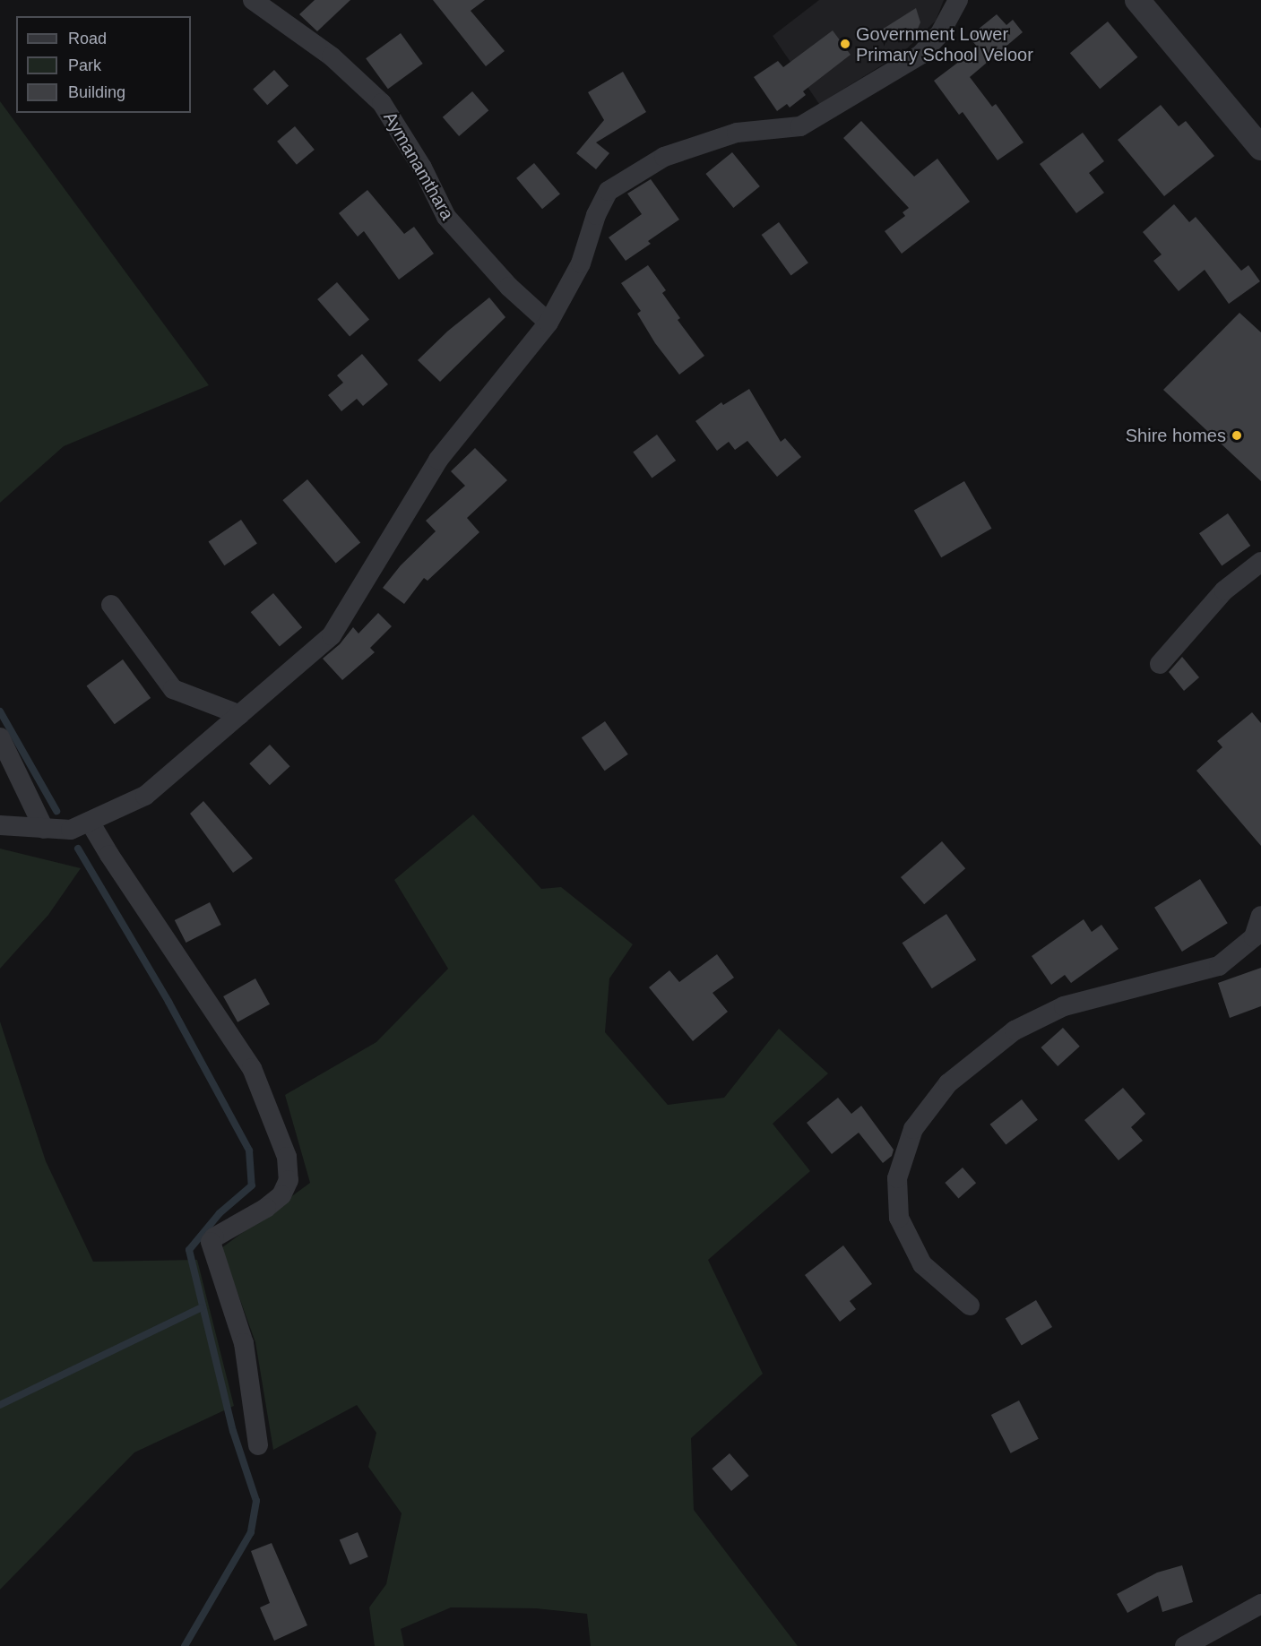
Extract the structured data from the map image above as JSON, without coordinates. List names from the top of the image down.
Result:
{
  "streets": {
    "street": ["Aymanamthara"]
  },
  "places": ["Government Lower Primary School Veloor", "Shire homes"],
  "legend": ["Road", "Park", "Building"]
}
